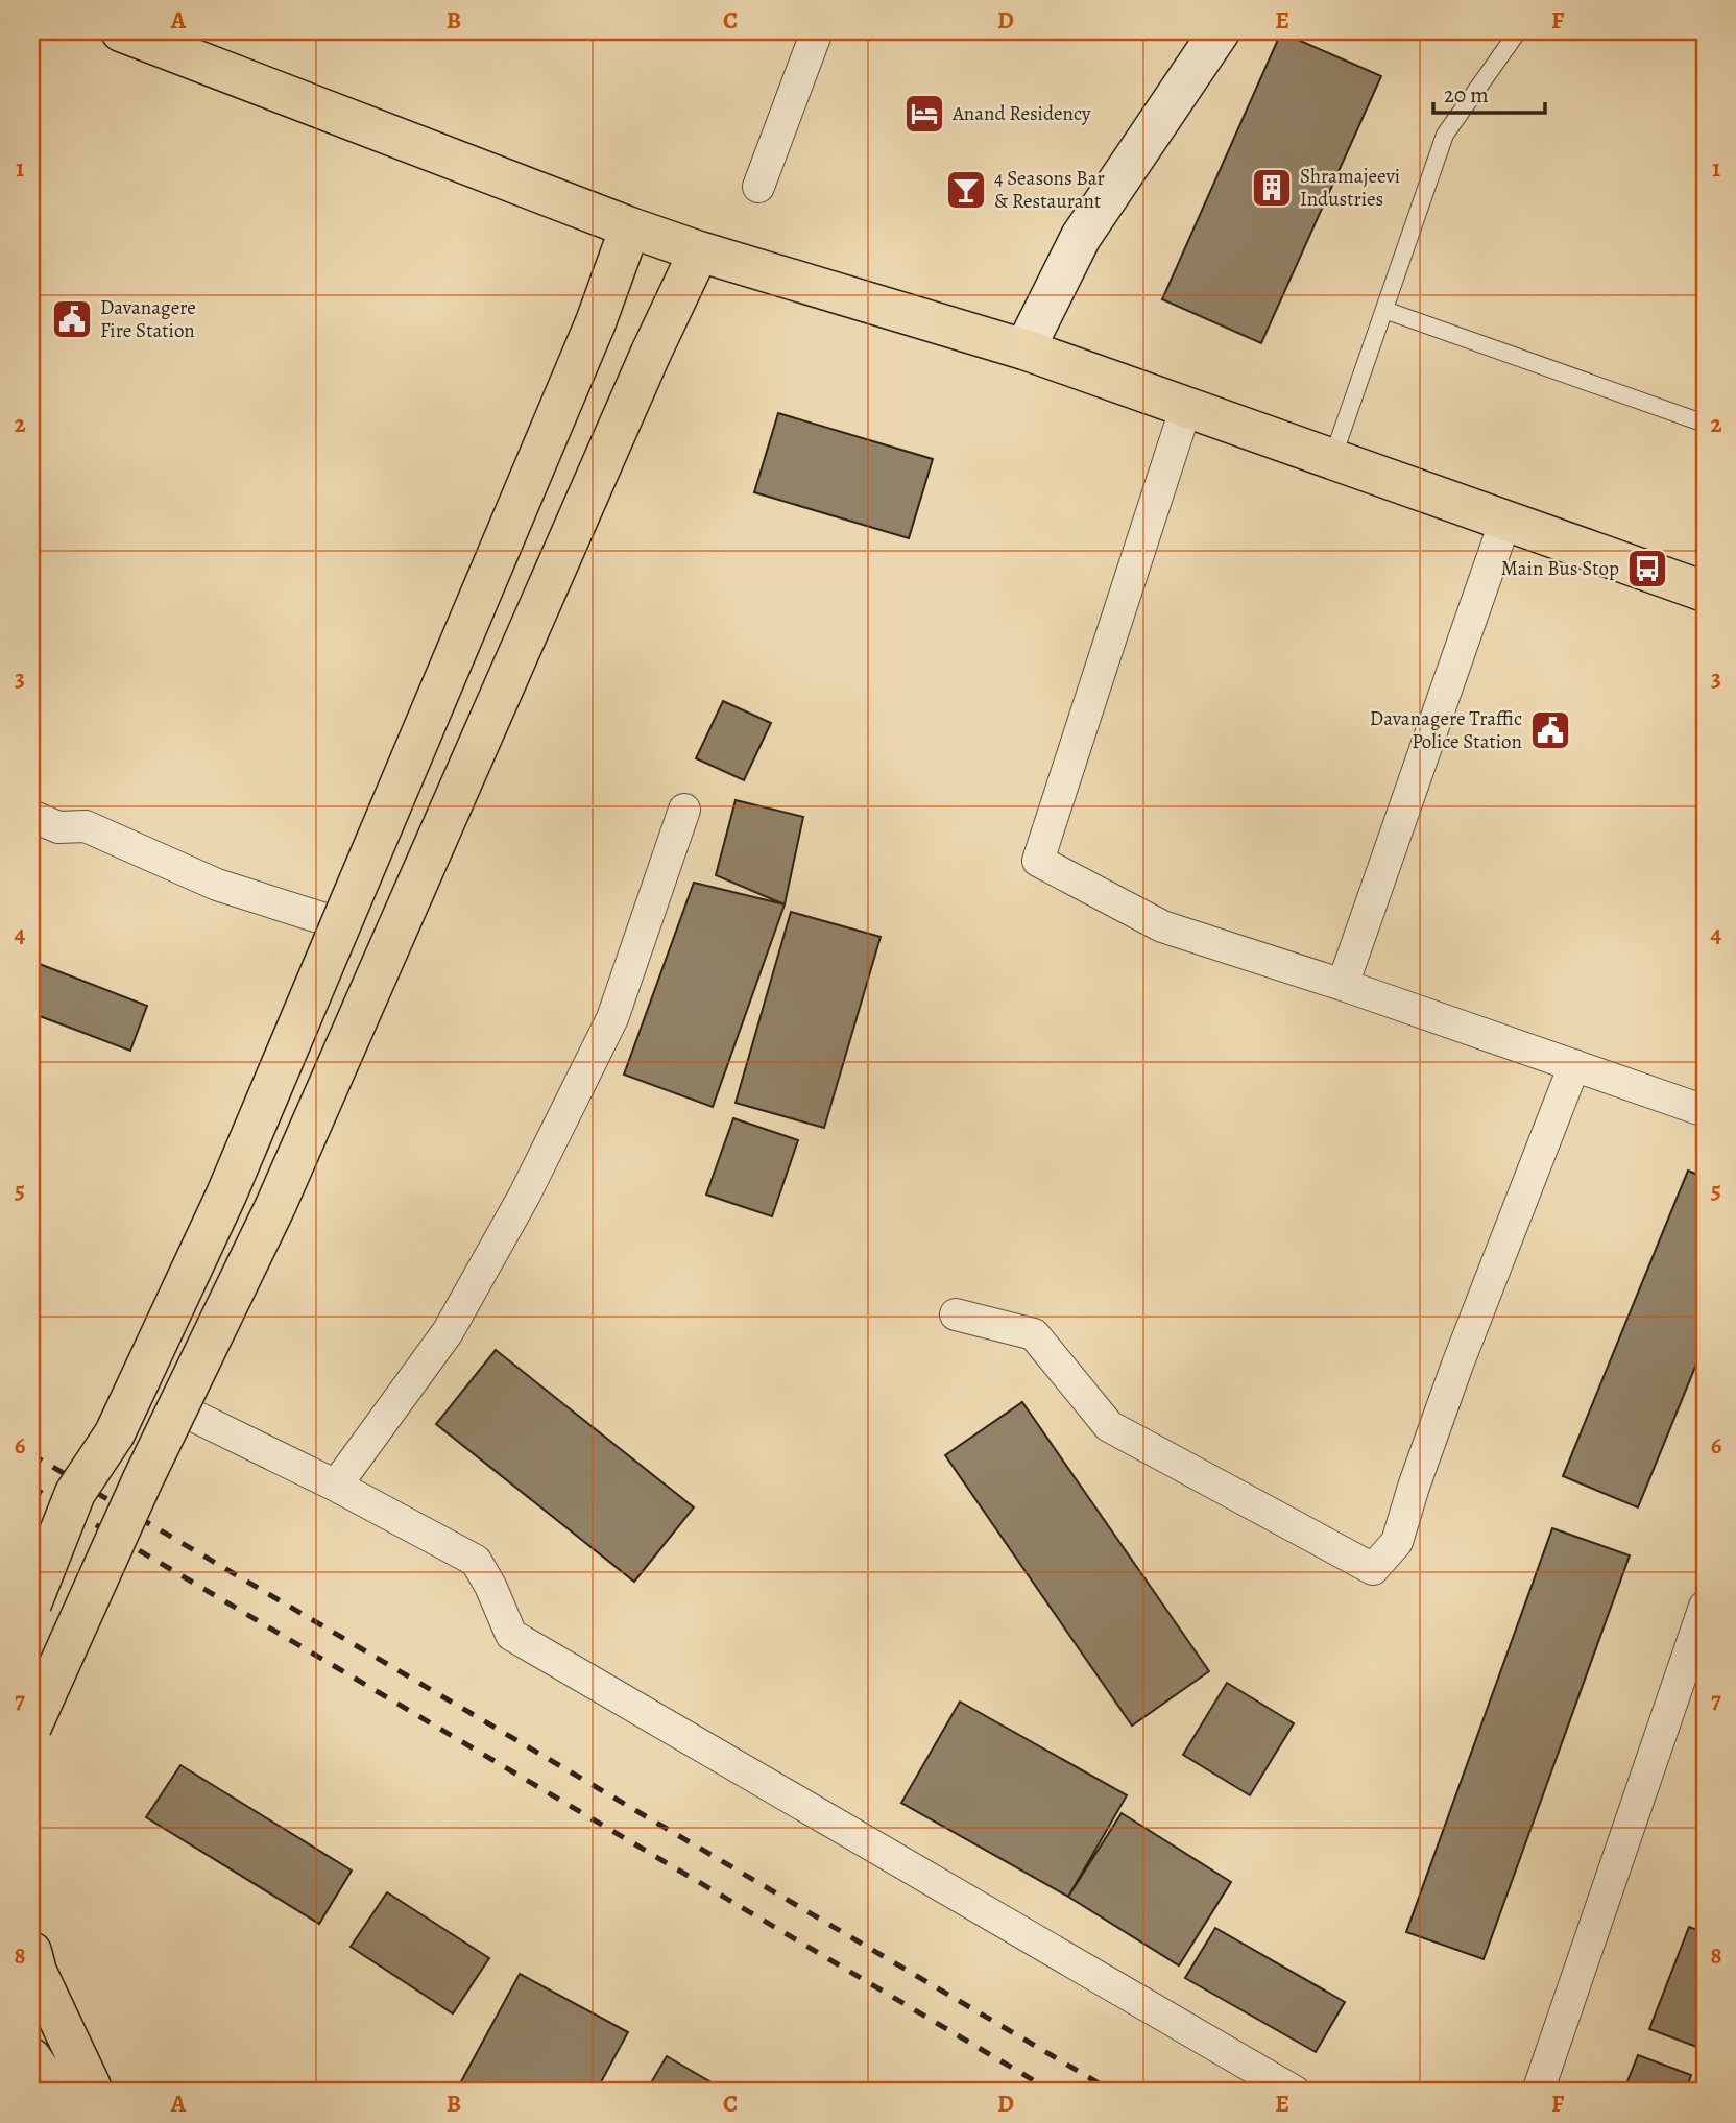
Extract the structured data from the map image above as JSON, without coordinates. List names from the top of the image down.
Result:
{
  "places": {
    "hotel": ["Anand Residency"],
    "building": ["Shramajeevi Industries"],
    "bar": ["4 Seasons Bar & Restaurant"],
    "public building": ["Davanagere Fire Station", "Davanagere Traffic Police Station"],
    "bus stop": ["Main Bus Stop"]
  },
  "scale_bar": "20 m",
  "grid": {
    "columns": [
      "A",
      "B",
      "C",
      "D",
      "E",
      "F"
    ],
    "rows": [
      "1",
      "2",
      "3",
      "4",
      "5",
      "6",
      "7",
      "8"
    ]
  }
}
